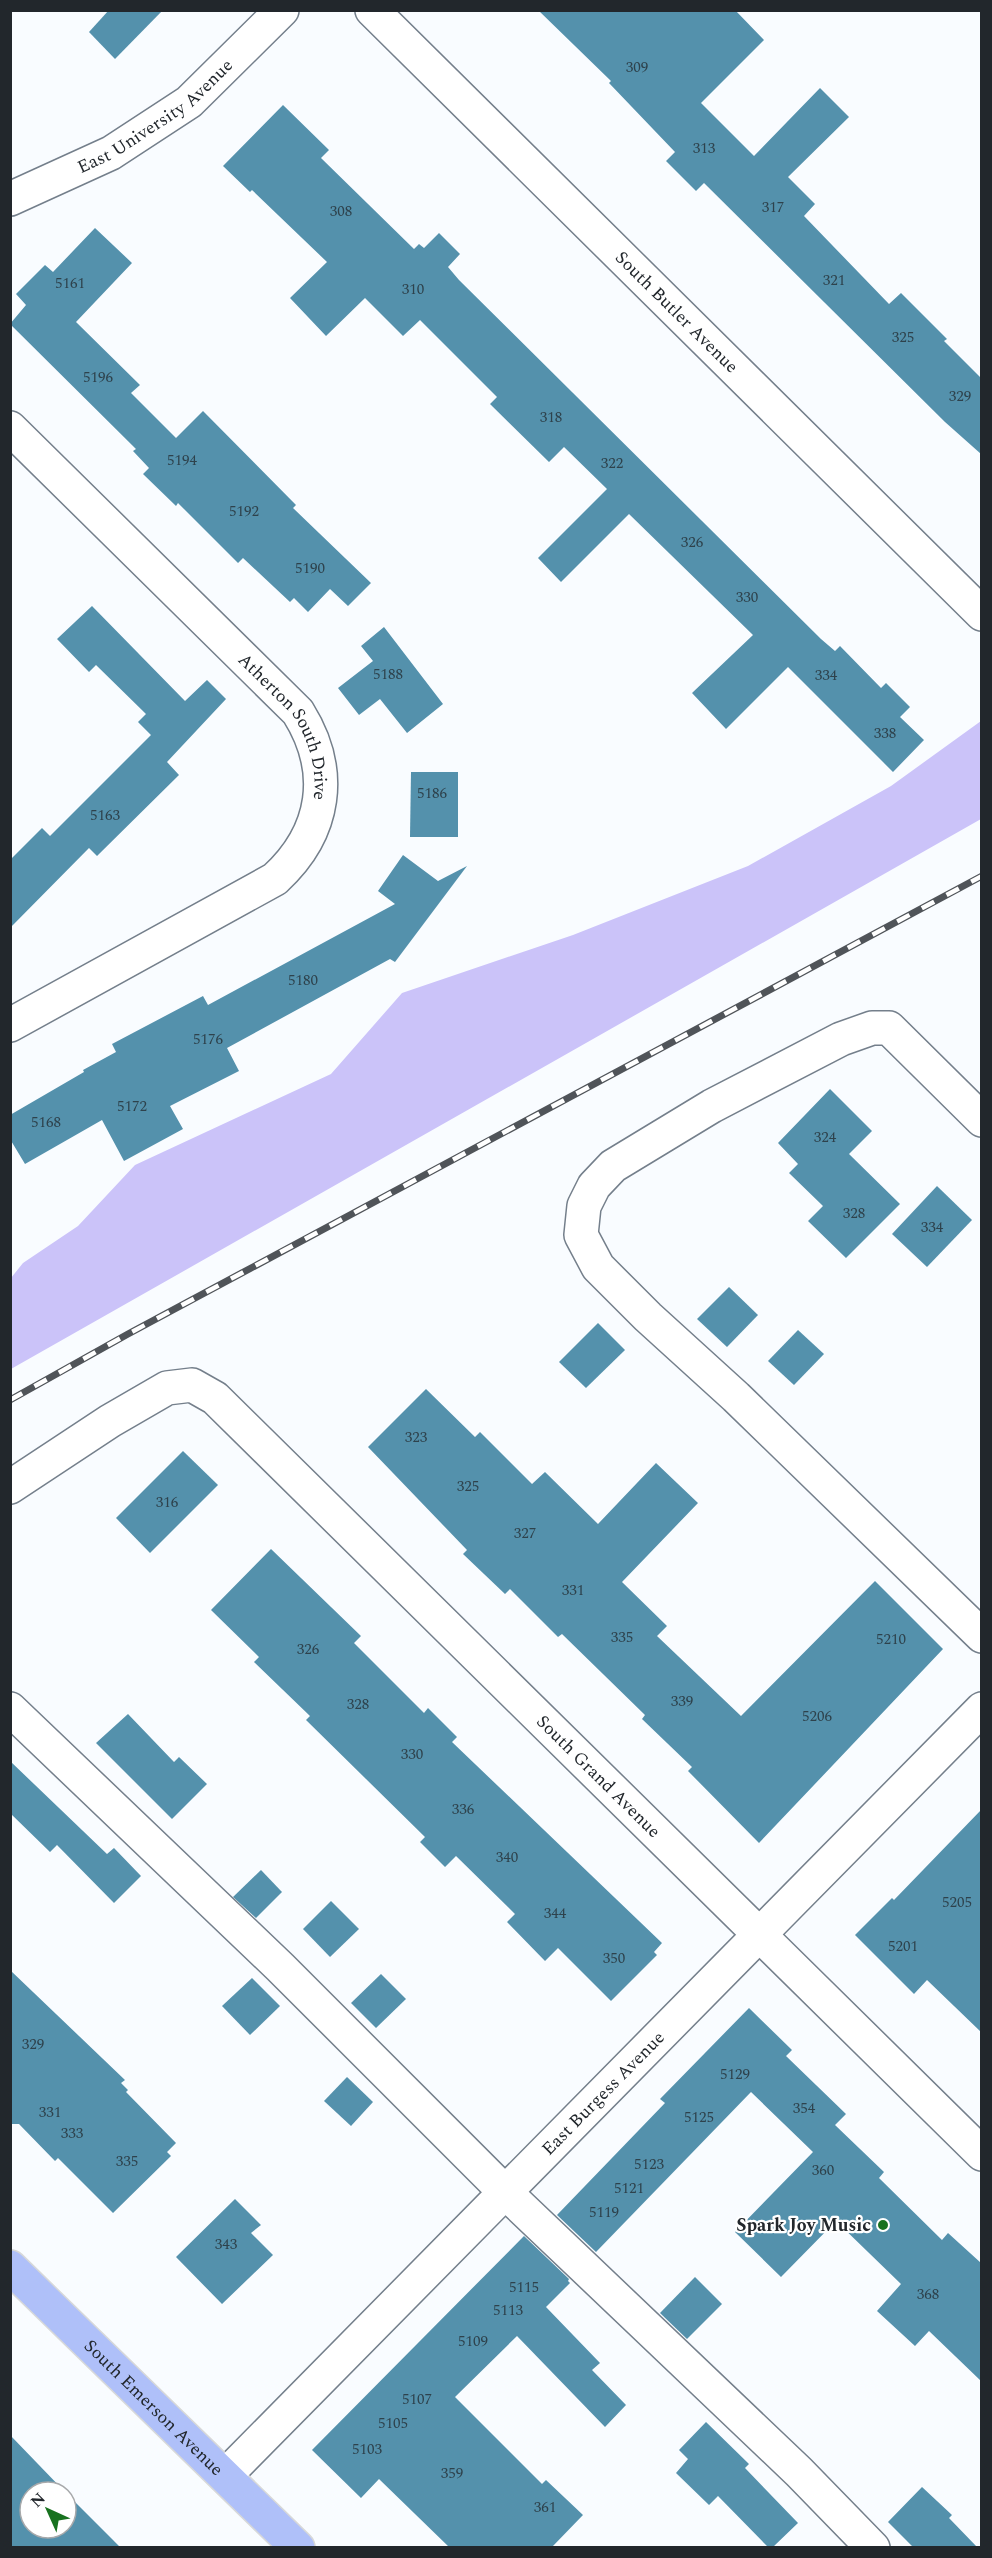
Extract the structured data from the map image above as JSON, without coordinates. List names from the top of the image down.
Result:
{
  "streets": {
    "main road": ["South Emerson Avenue"],
    "street": [
      "East University Avenue",
      "South Butler Avenue",
      "Atherton South Drive",
      "South Grand Avenue",
      "East Burgess Avenue"
    ]
  },
  "crossings": [
    ["South Grand Avenue", "East Burgess Avenue"],
    ["East Burgess Avenue", "South Emerson Avenue"]
  ],
  "places": ["Spark Joy Music"],
  "house_numbers": [
    "309",
    "313",
    "317",
    "308",
    "321",
    "5161",
    "310",
    "325",
    "5196",
    "329",
    "318",
    "5194",
    "322",
    "5192",
    "326",
    "5190",
    "330",
    "5188",
    "334",
    "338",
    "5186",
    "5163",
    "5180",
    "5176",
    "5172",
    "5168",
    "324",
    "328",
    "334",
    "323",
    "325",
    "316",
    "327",
    "331",
    "335",
    "5210",
    "326",
    "339",
    "328",
    "5206",
    "330",
    "336",
    "340",
    "5205",
    "344",
    "5201",
    "350",
    "329",
    "5129",
    "354",
    "331",
    "5125",
    "333",
    "335",
    "5123",
    "360",
    "5121",
    "5119",
    "343",
    "5115",
    "368",
    "5113",
    "5109",
    "5107",
    "5105",
    "5103",
    "359",
    "361"
  ],
  "north": "top left"
}
